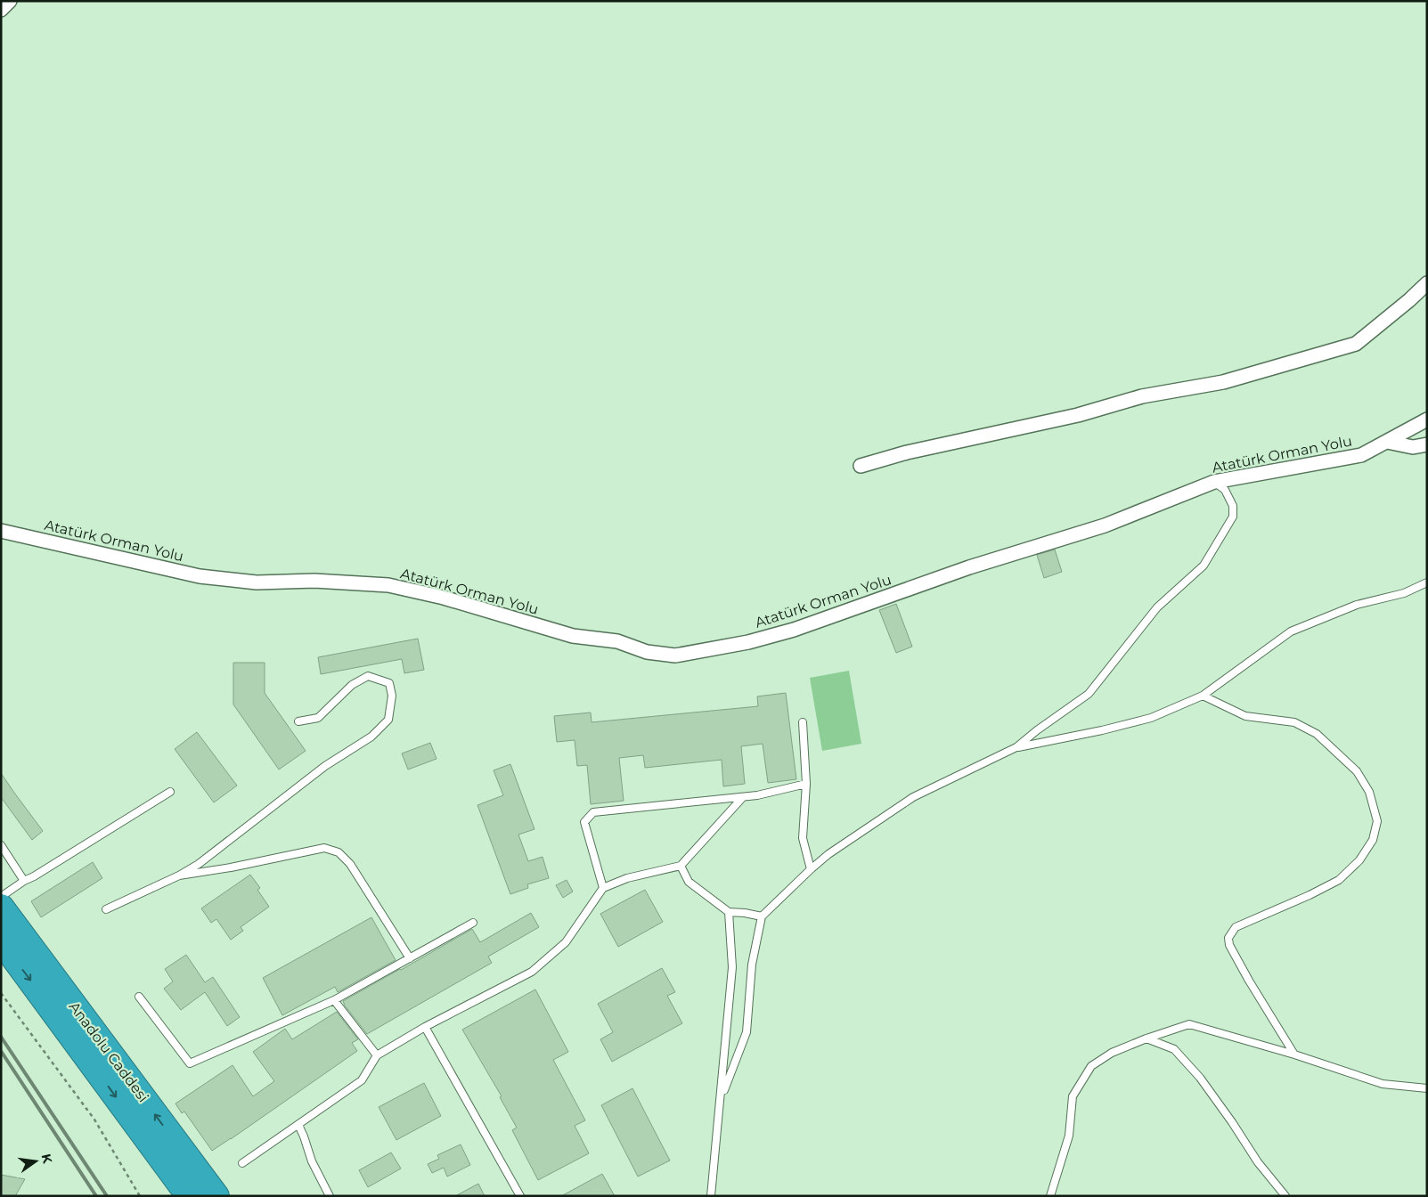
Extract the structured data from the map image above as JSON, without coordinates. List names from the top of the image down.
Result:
{
  "streets": {
    "highway": ["Anadolu Caddesi"],
    "street": ["Atatürk Orman Yolu"]
  },
  "north": "right"
}
